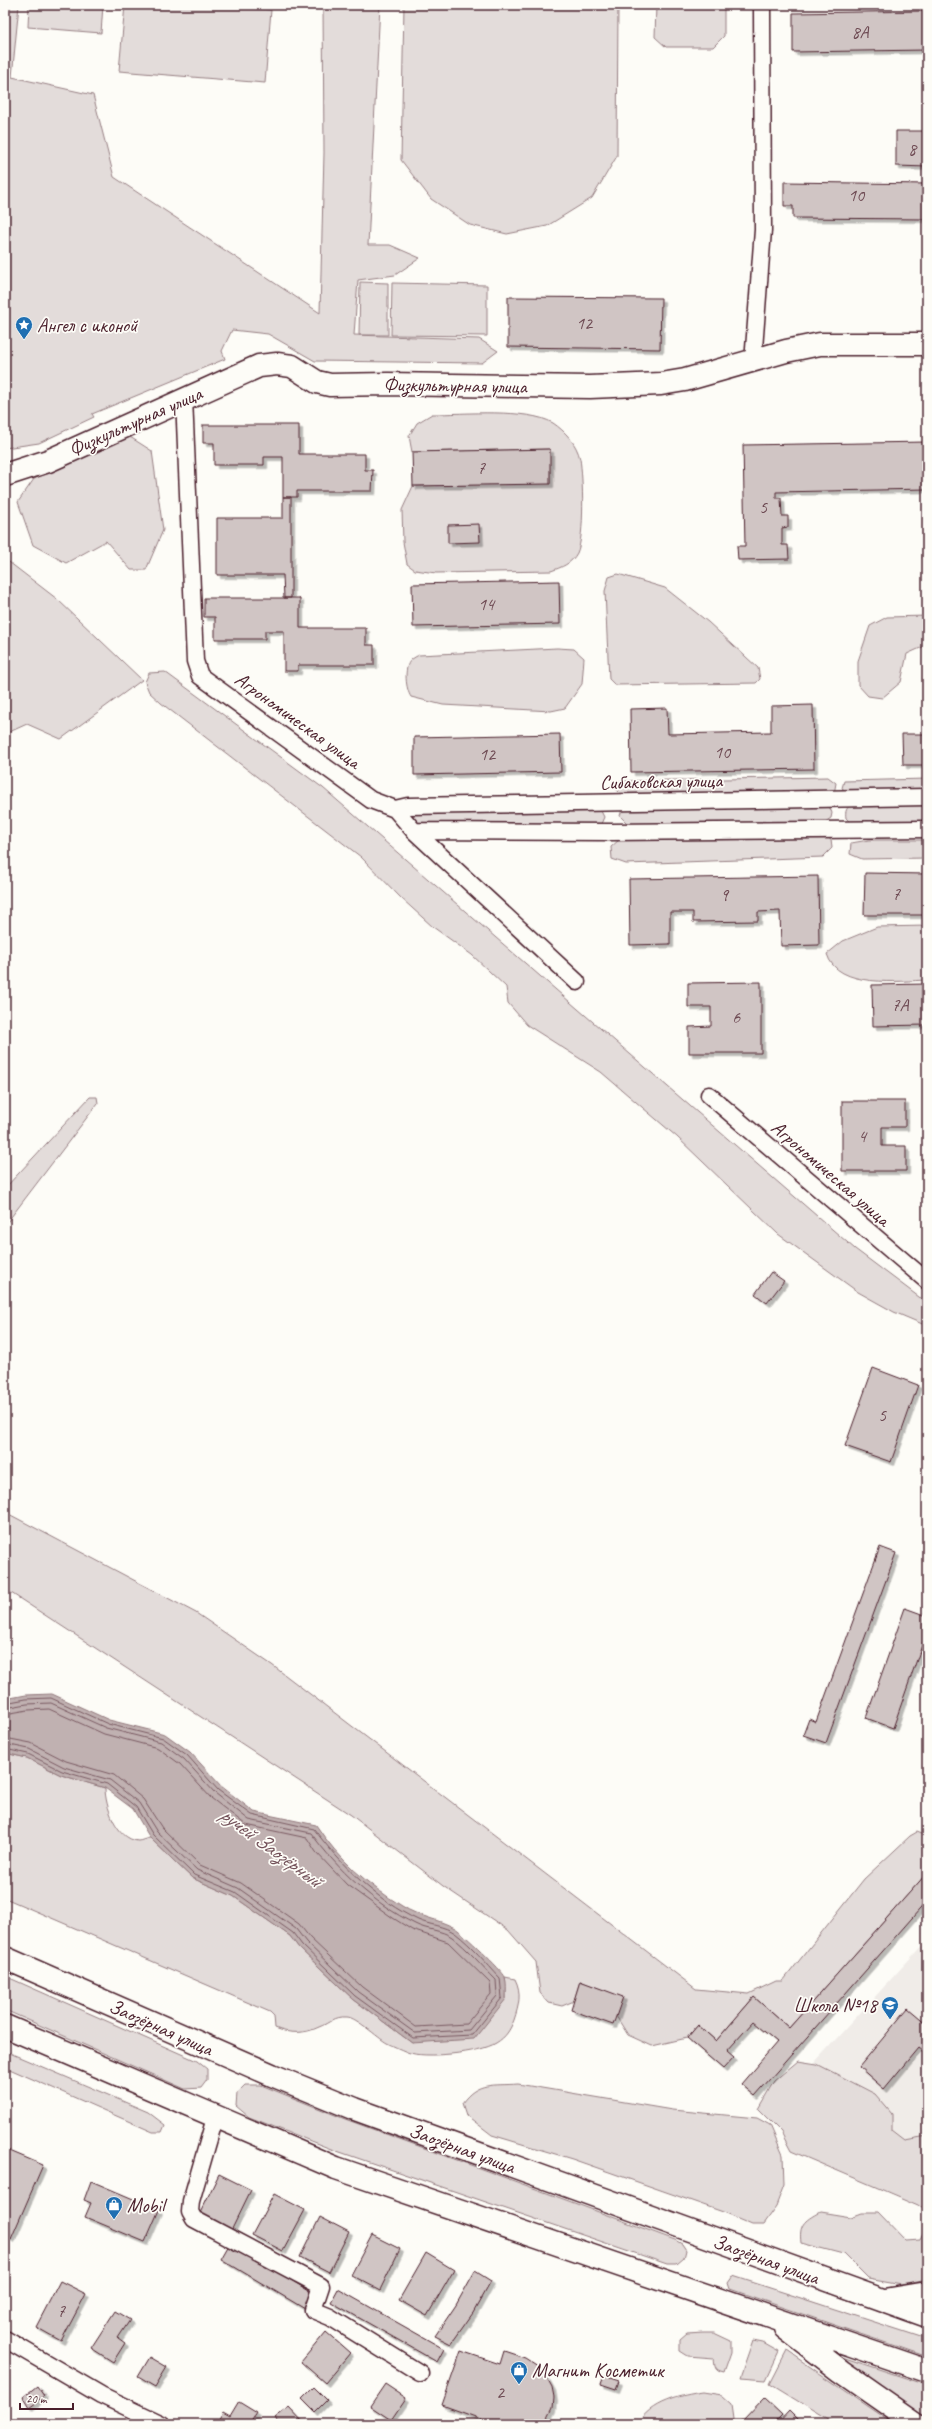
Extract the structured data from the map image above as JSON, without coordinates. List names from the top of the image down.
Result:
{
  "streets": {
    "main road": ["Физкультурная улица", "Заозёрная улица"],
    "street": ["Агрономическая улица", "Сибаковская улица"]
  },
  "crossings": [
    ["Физкультурная улица", "Агрономическая улица"],
    ["Агрономическая улица", "Сибаковская улица"]
  ],
  "water": ["ручей Заозёрный"],
  "places": {
    "place": ["Ангел с иконой"],
    "school or university": ["Школа №18"],
    "shop": ["Mobil", "Магнит Косметик"]
  },
  "house_numbers": [
    "8А",
    "8",
    "10",
    "12",
    "7",
    "5",
    "14",
    "10",
    "12",
    "7",
    "9",
    "7А",
    "6",
    "4",
    "5",
    "7",
    "2"
  ],
  "scale_bar": "20 m"
}
